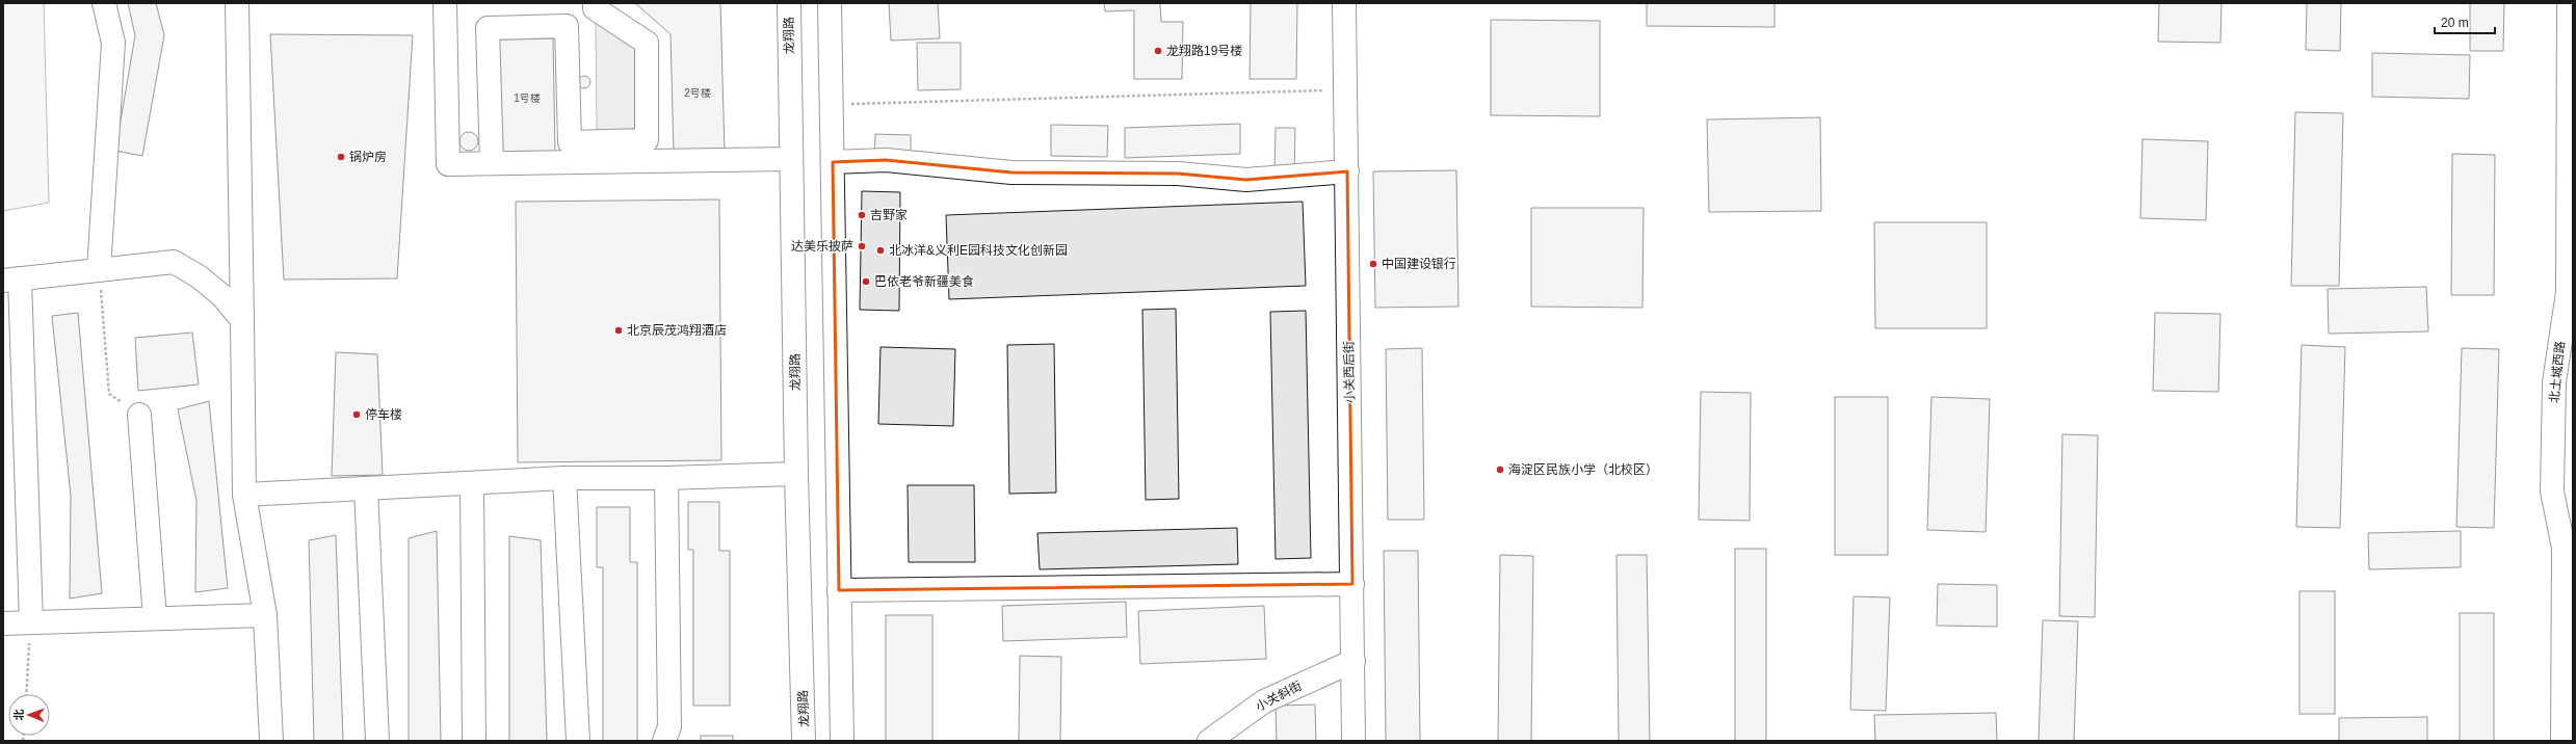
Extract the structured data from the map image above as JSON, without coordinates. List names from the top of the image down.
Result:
{
  "streets": {
    "street": [
      "龙翔路",
      "小关西后街",
      "北土城西路",
      "小关斜街"
    ]
  },
  "crossings": [
    ["小关西后街", "小关斜街"]
  ],
  "places": [
    "龙翔路19号楼",
    "锅炉房",
    "吉野家",
    "达美乐披萨",
    "北冰洋&义利E园科技文化创新园",
    "中国建设银行",
    "巴依老爷新疆美食",
    "北京辰茂鸿翔酒店",
    "停车楼",
    "海淀区民族小学（北校区）"
  ],
  "house_numbers": ["2号楼", "1号楼"],
  "scale_bar": "20 m",
  "north": "left"
}
